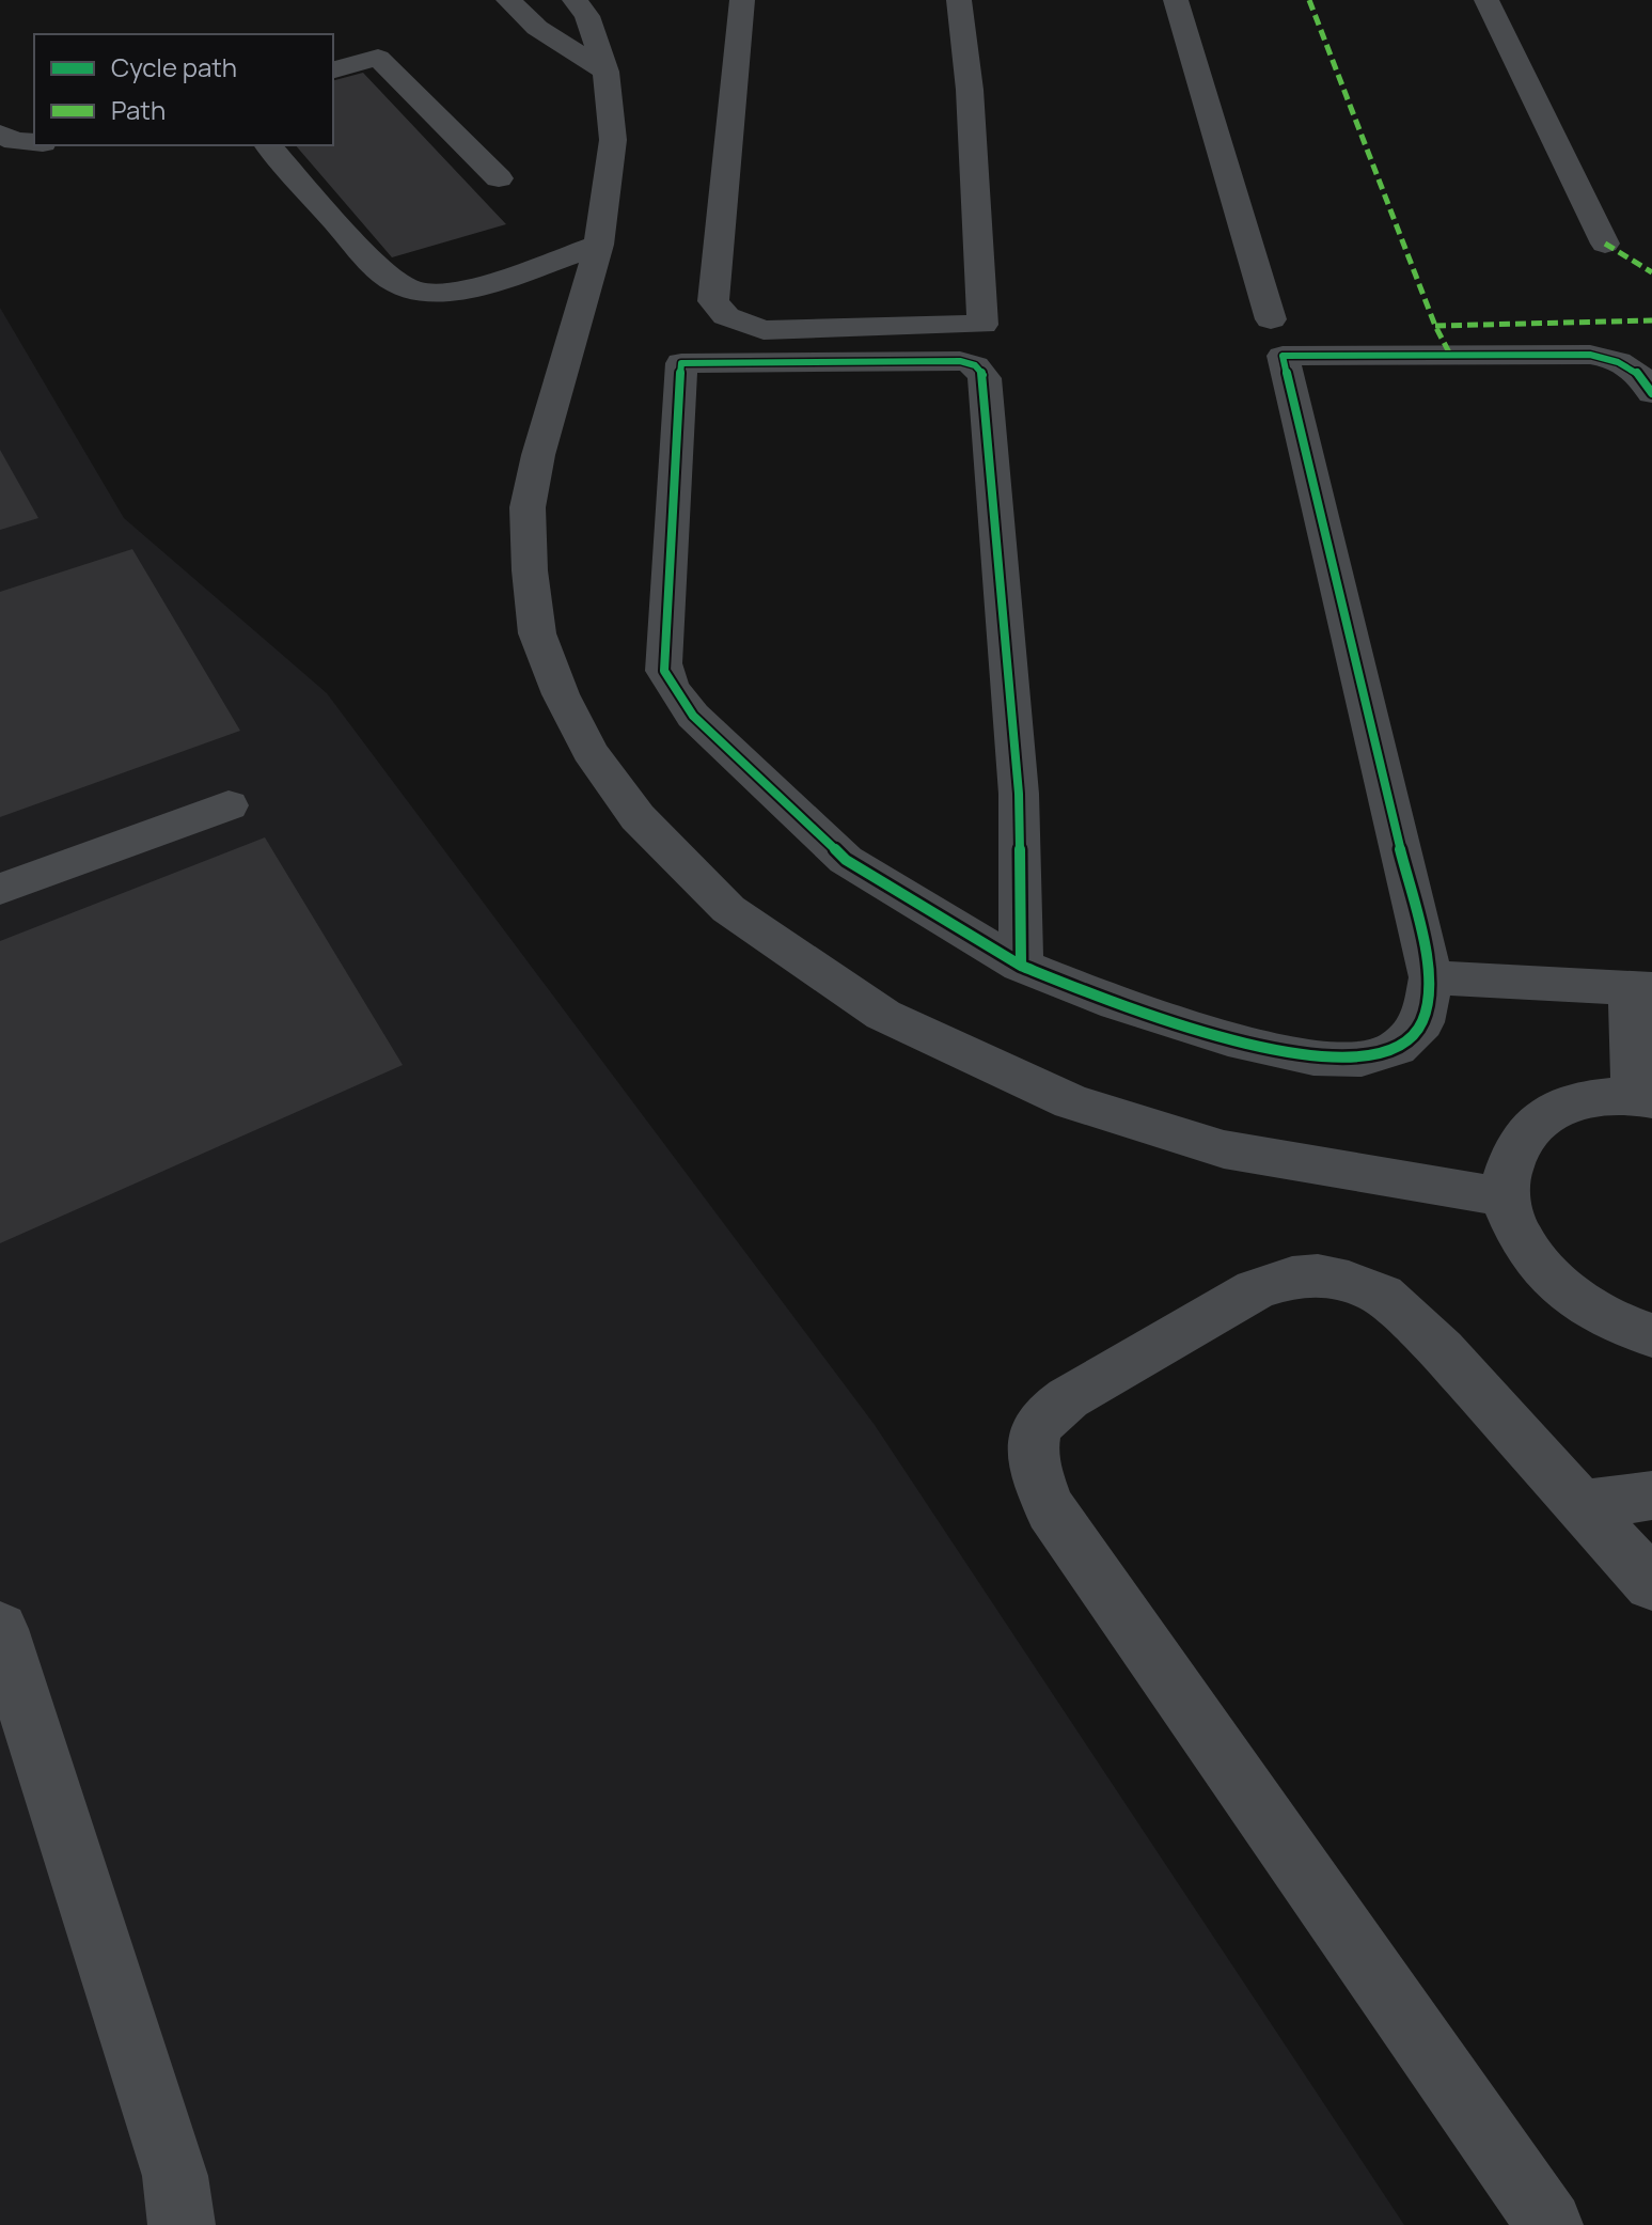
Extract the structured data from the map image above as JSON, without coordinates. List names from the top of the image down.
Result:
{
  "legend": ["Cycle path", "Path"]
}
